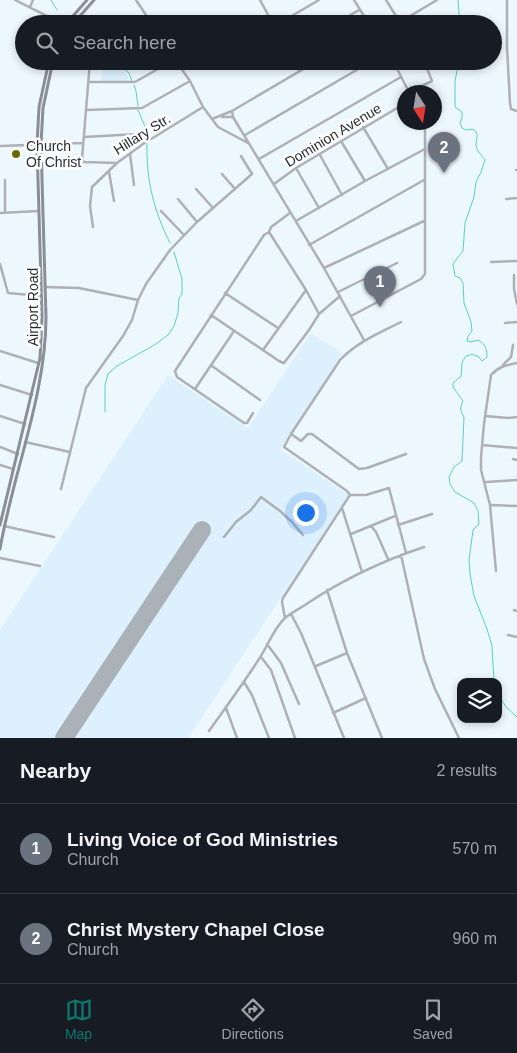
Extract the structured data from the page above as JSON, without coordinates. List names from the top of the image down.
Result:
{
  "streets": {
    "main road": ["Airport Road"],
    "street": ["Hillary Str.", "Dominion Avenue"]
  },
  "places": ["Church Of Christ"],
  "north": "bottom",
  "page": {
    "search": "Search here",
    "pins": ["2", "1"],
    "heading": ["Nearby", "2 results"],
    "list": [
      {
        "mark": "1",
        "name": "Living Voice of God Ministries",
        "note": "Church",
        "value": "570 m"
      },
      {
        "mark": "2",
        "name": "Christ Mystery Chapel Close",
        "note": "Church",
        "value": "960 m"
      }
    ],
    "nav": ["Map", "Directions", "Saved"]
  }
}
